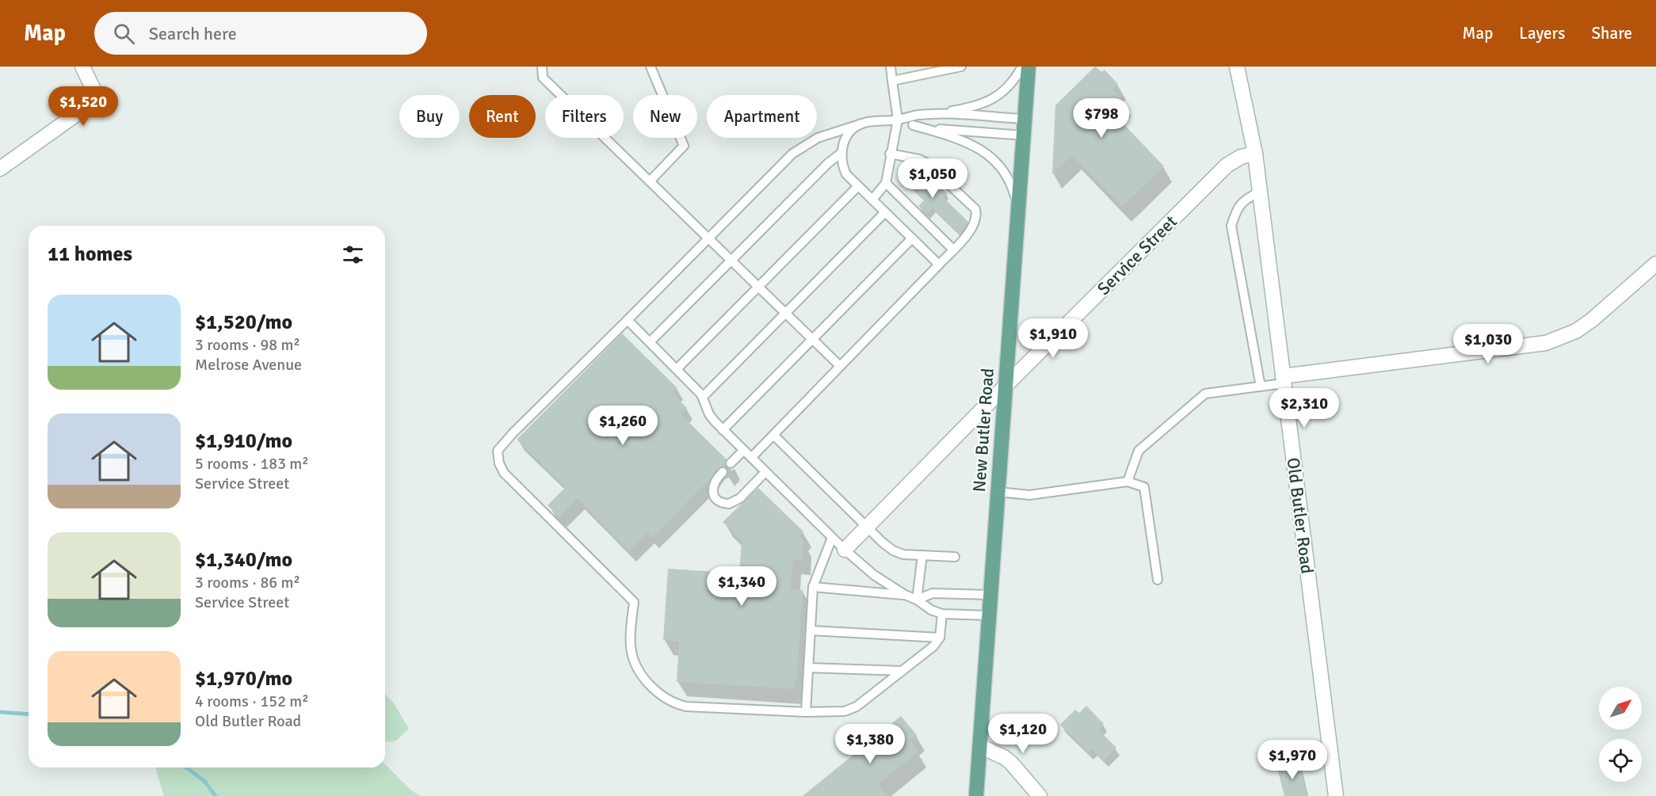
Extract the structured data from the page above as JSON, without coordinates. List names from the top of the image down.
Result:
{
  "streets": {
    "main road": ["New Butler Road"],
    "street": ["Service Street", "Old Butler Road"]
  },
  "crossings": [
    ["Service Street", "New Butler Road"],
    ["Service Street", "Old Butler Road"]
  ],
  "north": "top right",
  "page": {
    "header": "Map",
    "search": "Search here",
    "nav": ["Map", "Layers", "Share"],
    "price": [
      "$1,520",
      "$798",
      "$1,050",
      "$1,910",
      "$1,030",
      "$2,310",
      "$1,260",
      "$1,340",
      "$1,120",
      "$1,380",
      "$1,970"
    ],
    "chip": [
      "Buy",
      "Rent",
      "Filters",
      "New",
      "Apartment"
    ],
    "heading": "11 homes",
    "list": [
      {
        "name": "$1,520/mo",
        "note": "3 rooms · 98 m² · Melrose Avenue"
      },
      {
        "name": "$1,910/mo",
        "note": "5 rooms · 183 m² · Service Street"
      },
      {
        "name": "$1,340/mo",
        "note": "3 rooms · 86 m² · Service Street"
      },
      {
        "name": "$1,970/mo",
        "note": "4 rooms · 152 m² · Old Butler Road"
      }
    ]
  }
}
